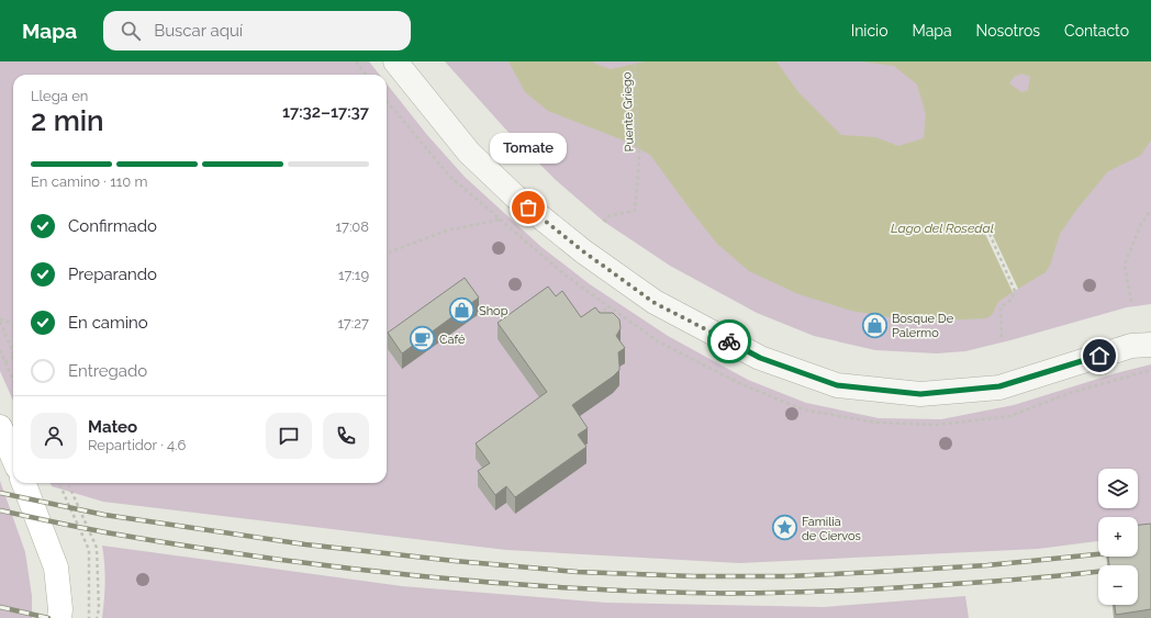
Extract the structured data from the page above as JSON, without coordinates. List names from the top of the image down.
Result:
{
  "streets": {
    "path": ["Puente Griego"]
  },
  "water": ["Lago del Rosedal"],
  "places": {
    "other": ["Tomate"],
    "shop": ["Shop", "Bosque De Palermo"],
    "cafe": ["Café"],
    "place": ["Familia de Ciervos"]
  },
  "page": {
    "header": "Mapa",
    "search": "Buscar aquí",
    "nav": [
      "Inicio",
      "Mapa",
      "Nosotros",
      "Contacto"
    ],
    "heading": ["2 min", "Llega en", "17:32–17:37"],
    "panel": ["Mateo", "Repartidor · 4.6"],
    "bubble": "Tomate",
    "bar": "En camino · 110 m",
    "list": [
      ["Confirmado", "17:08"],
      ["Preparando", "17:19"],
      ["En camino", "17:27"],
      "Entregado"
    ],
    "map_buttons": ["+", "−"]
  }
}
